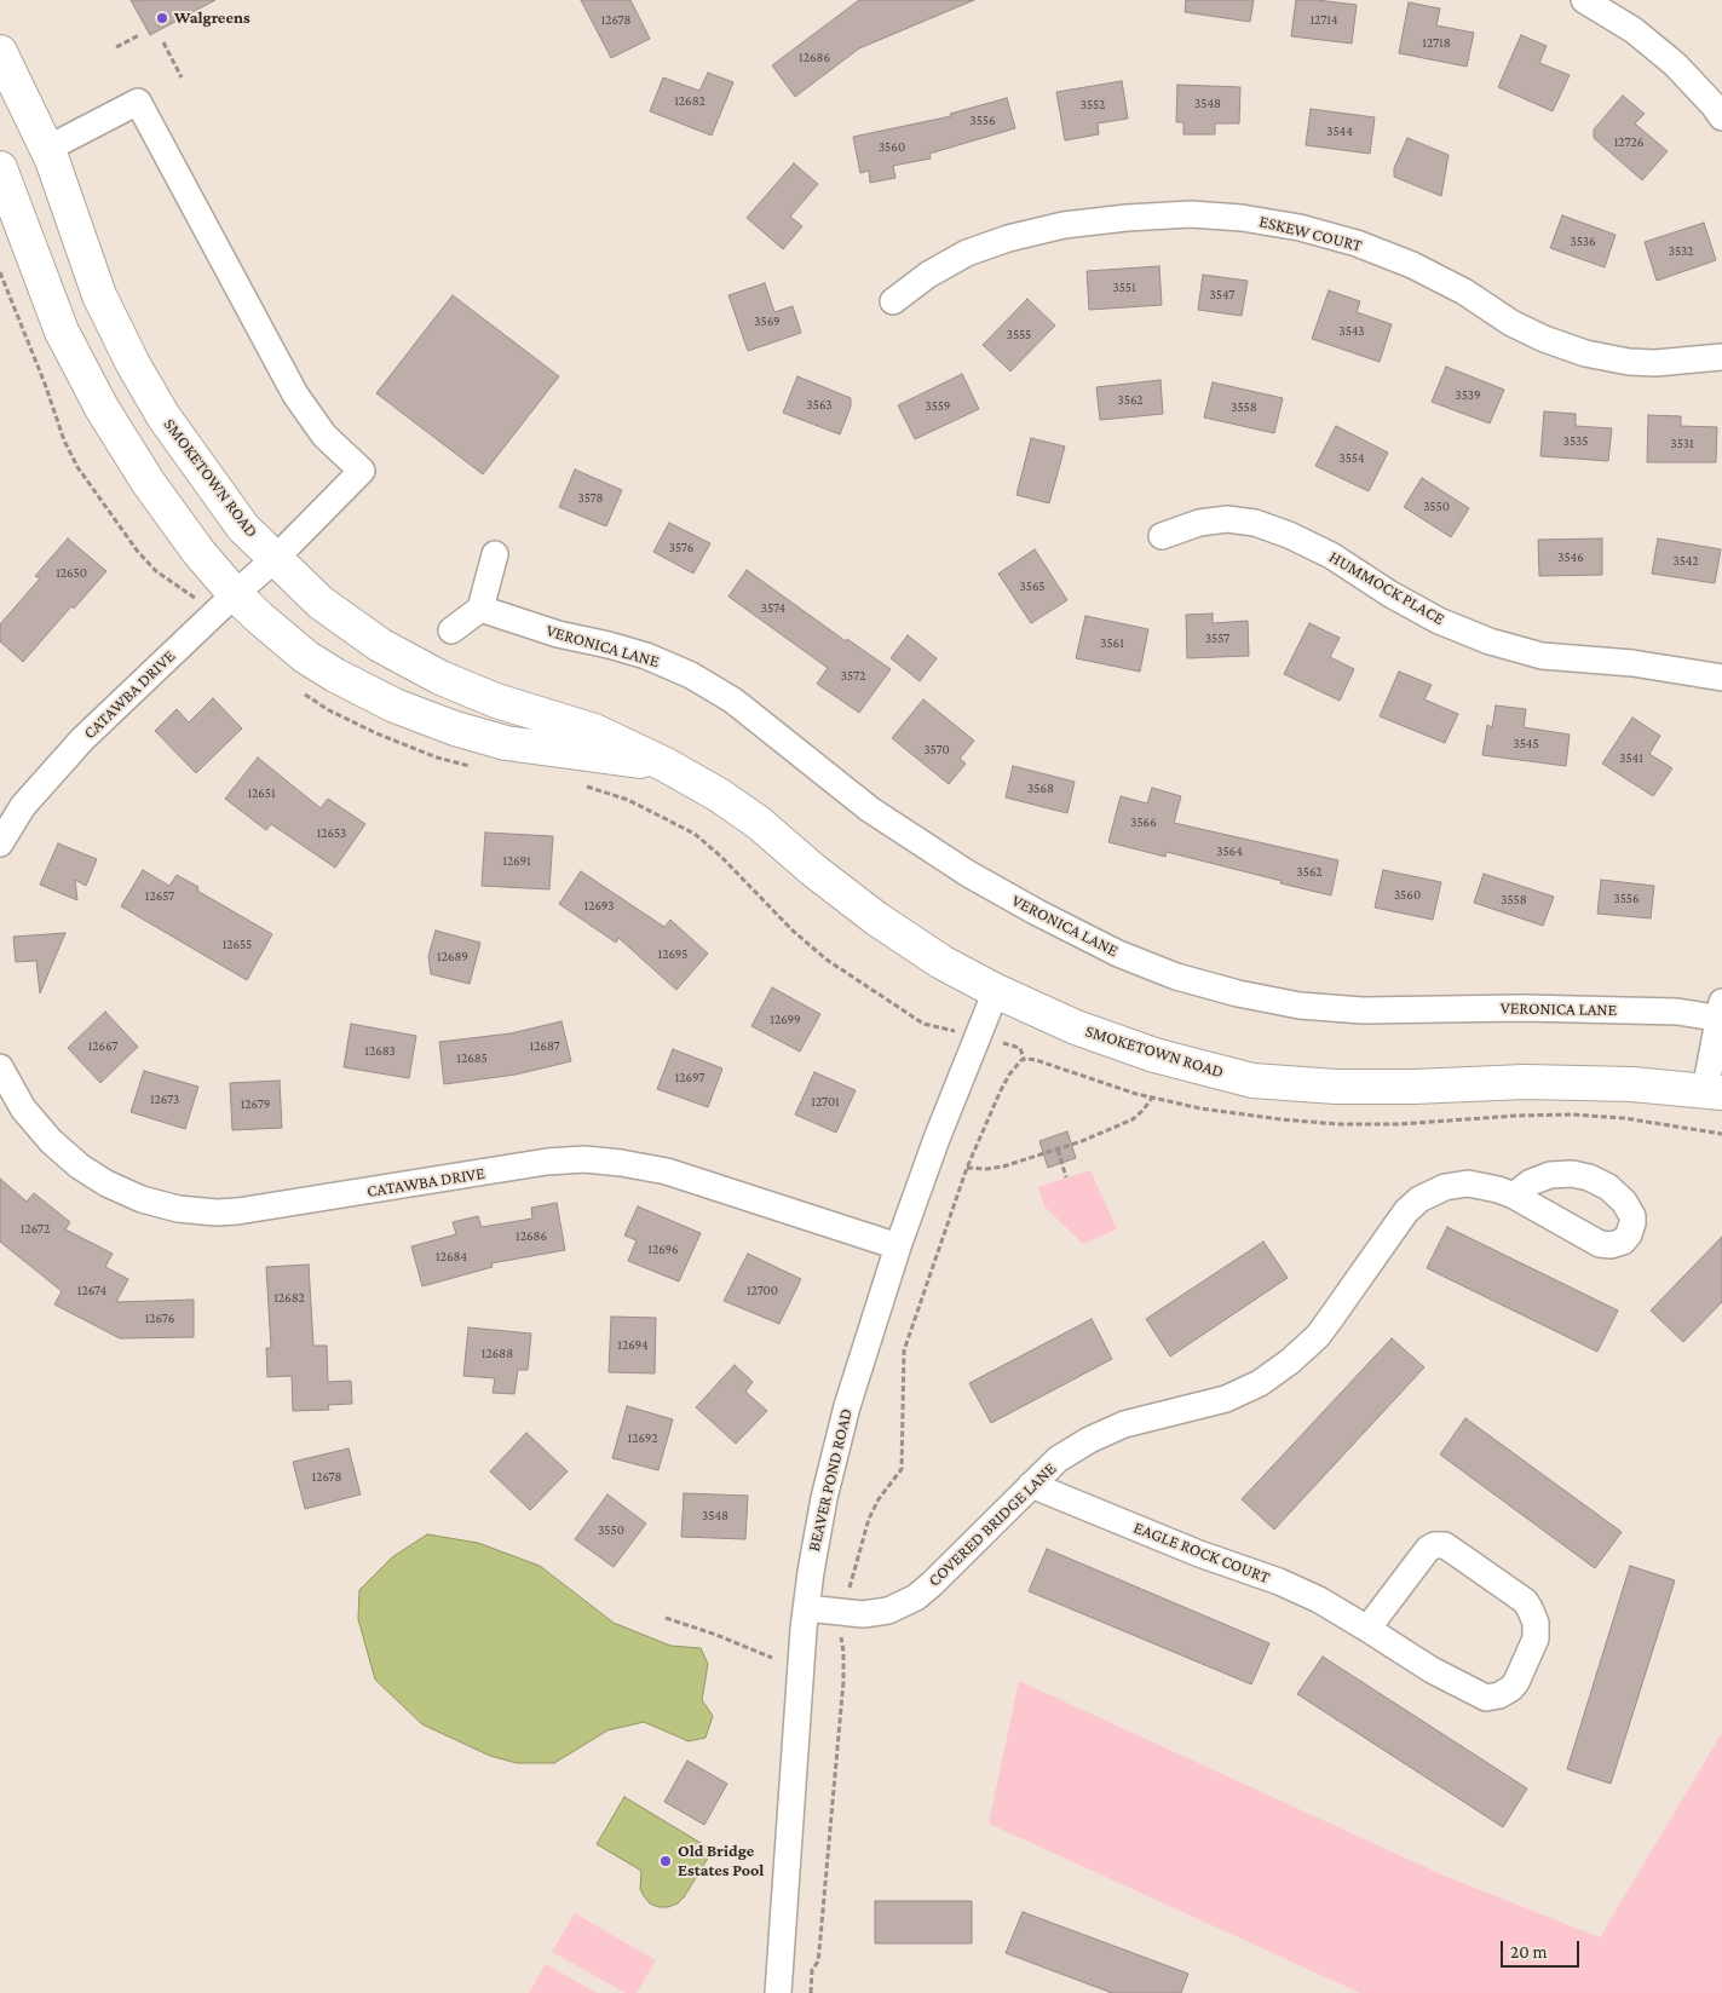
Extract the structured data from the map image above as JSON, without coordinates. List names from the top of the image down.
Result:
{
  "streets": {
    "main road": ["SMOKETOWN ROAD"],
    "street": [
      "ESKEW COURT",
      "HUMMOCK PLACE",
      "VERONICA LANE",
      "CATAWBA DRIVE",
      "BEAVER POND ROAD",
      "COVERED BRIDGE LANE",
      "EAGLE ROCK COURT"
    ]
  },
  "crossings": [
    ["SMOKETOWN ROAD", "CATAWBA DRIVE"],
    ["SMOKETOWN ROAD", "BEAVER POND ROAD"],
    ["CATAWBA DRIVE", "BEAVER POND ROAD"],
    ["BEAVER POND ROAD", "COVERED BRIDGE LANE"],
    ["COVERED BRIDGE LANE", "EAGLE ROCK COURT"]
  ],
  "places": ["Walgreens", "Old Bridge Estates Pool"],
  "house_numbers": [
    "12678",
    "12714",
    "12718",
    "12686",
    "12682",
    "3548",
    "3552",
    "3556",
    "3544",
    "12726",
    "3560",
    "3536",
    "3532",
    "3551",
    "3547",
    "3569",
    "3543",
    "3555",
    "3539",
    "3562",
    "3563",
    "3559",
    "3558",
    "3535",
    "3531",
    "3554",
    "3578",
    "3550",
    "3576",
    "3546",
    "3542",
    "12650",
    "3565",
    "3574",
    "3557",
    "3561",
    "3572",
    "3545",
    "3570",
    "3541",
    "3568",
    "12651",
    "3566",
    "12653",
    "3564",
    "12691",
    "3562",
    "3560",
    "12657",
    "3556",
    "3558",
    "12693",
    "12655",
    "12695",
    "12689",
    "12699",
    "12667",
    "12687",
    "12683",
    "12685",
    "12697",
    "12673",
    "12701",
    "12679",
    "12672",
    "12686",
    "12696",
    "12684",
    "12674",
    "12700",
    "12682",
    "12676",
    "12694",
    "12688",
    "12692",
    "12678",
    "3548",
    "3550"
  ],
  "scale_bar": "20 m"
}
